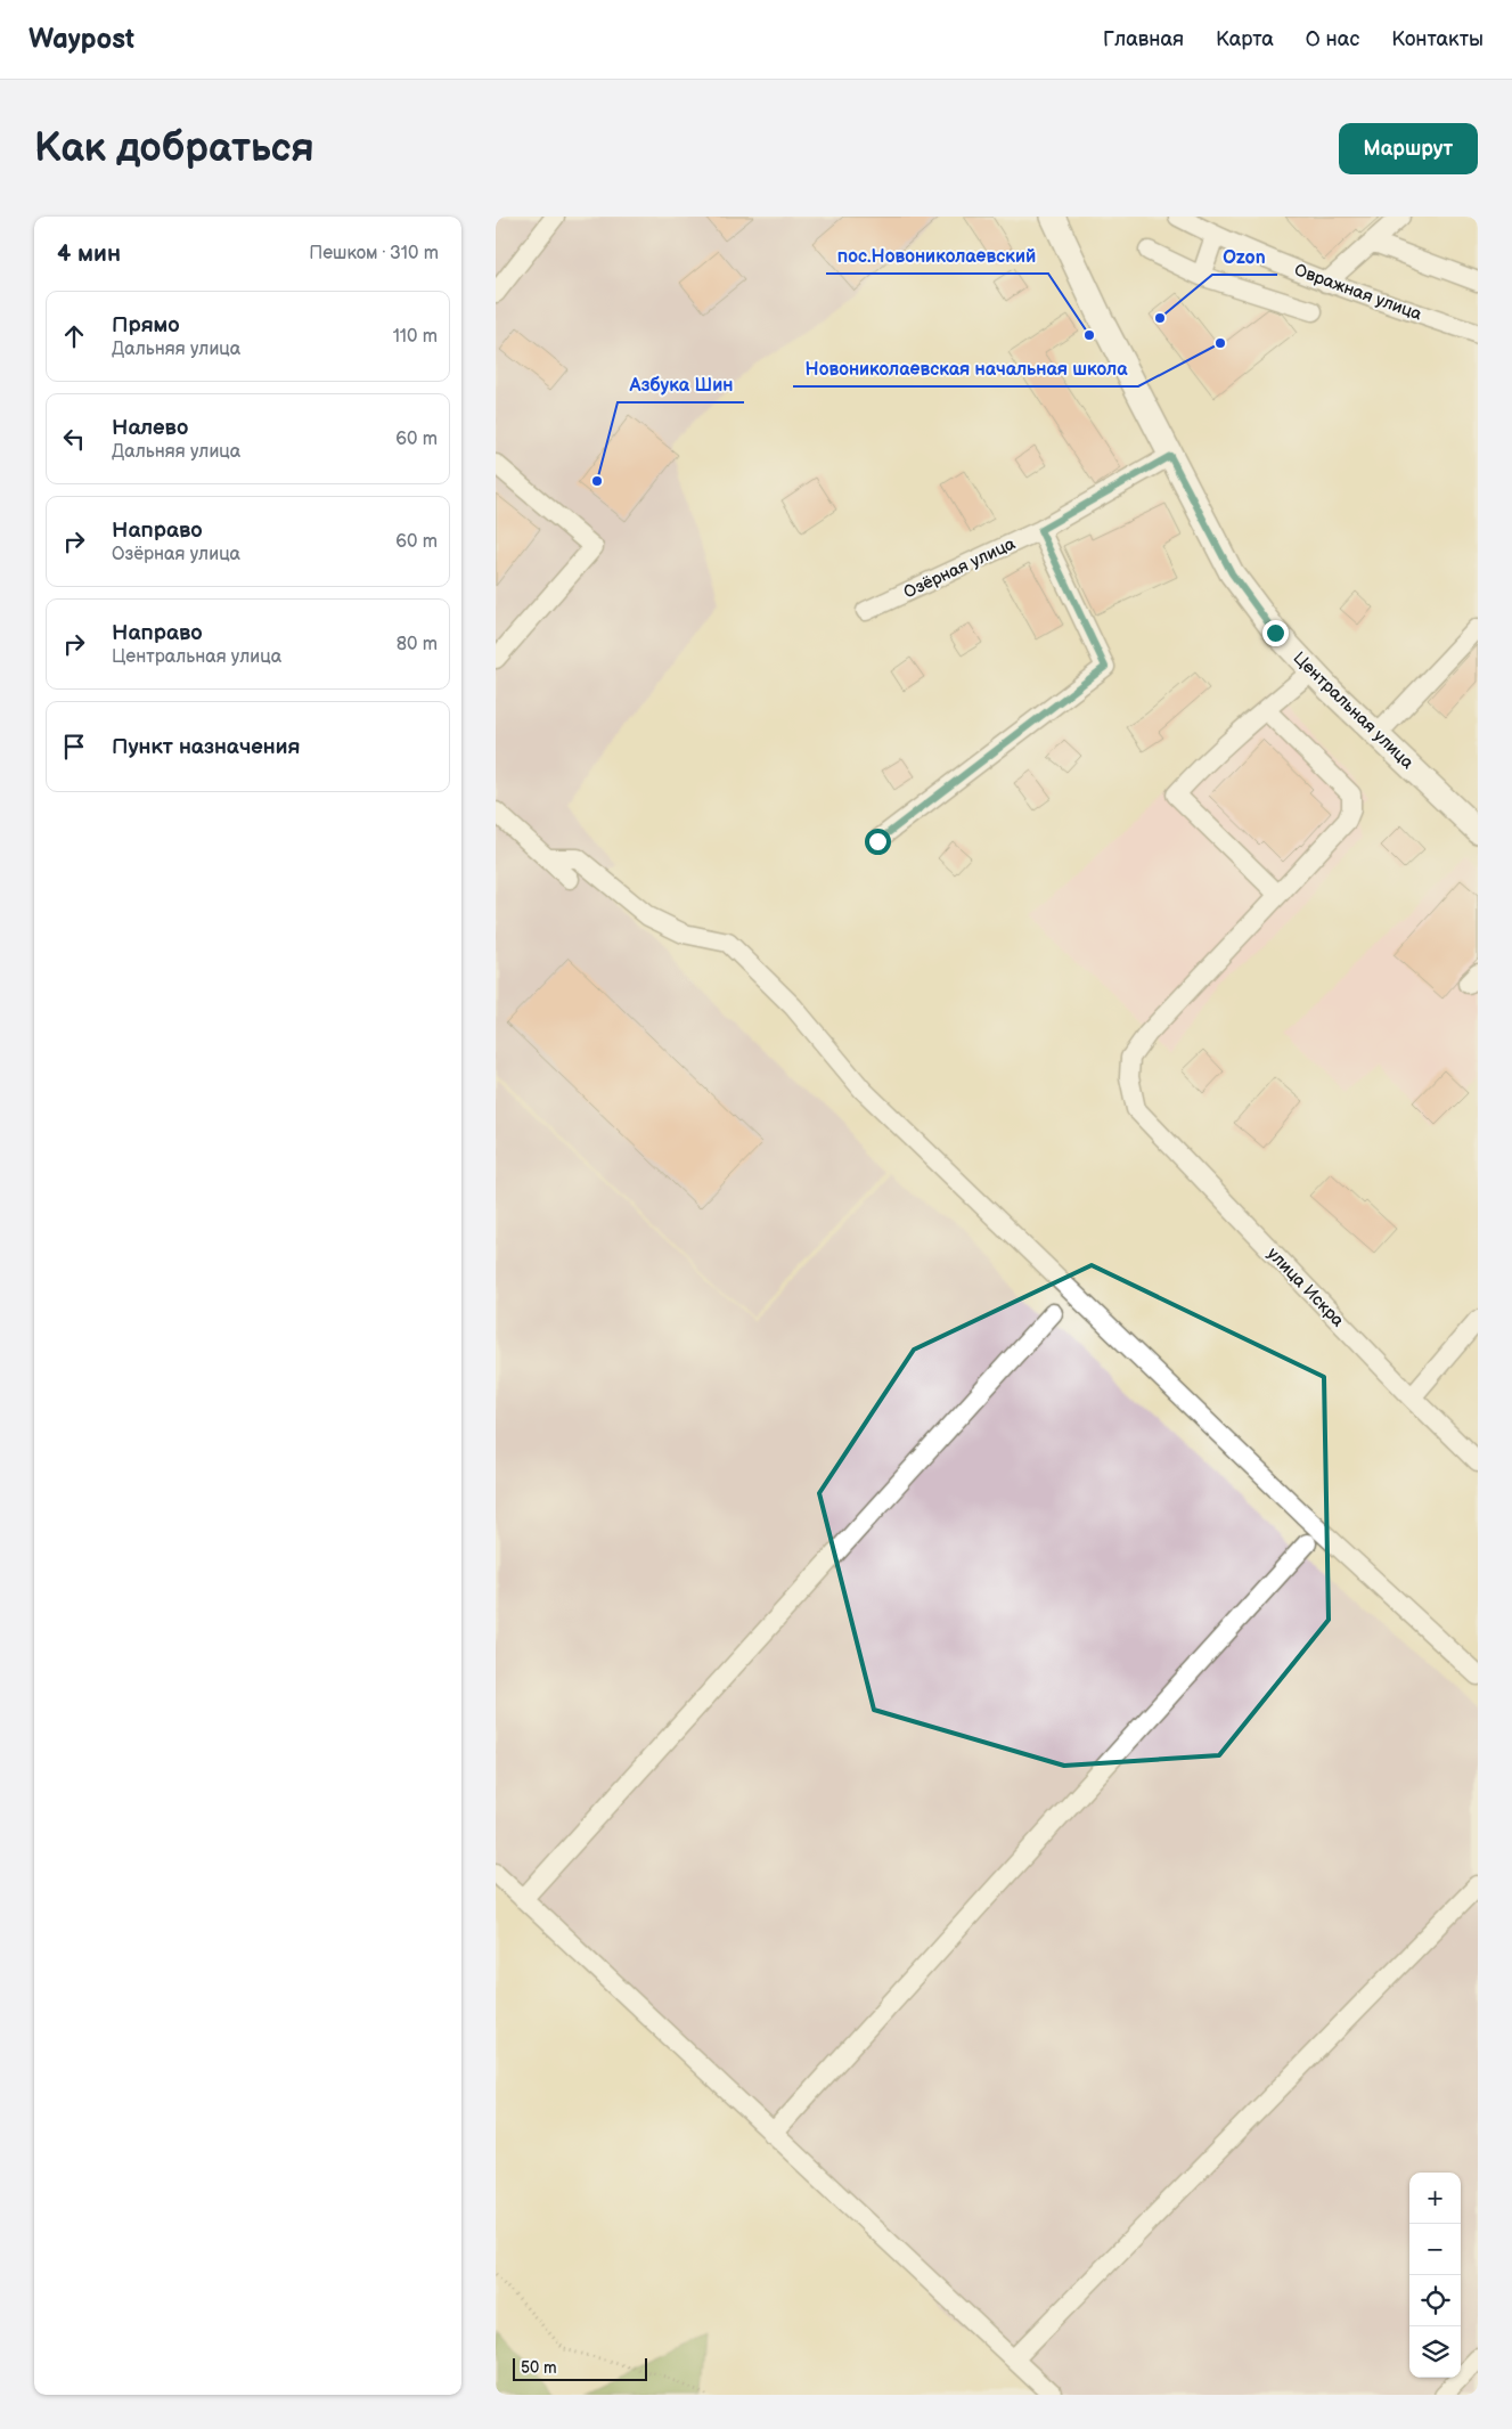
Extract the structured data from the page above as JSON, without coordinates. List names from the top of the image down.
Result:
{
  "streets": {
    "main road": ["Центральная улица"],
    "street": ["Овражная улица", "Озёрная улица", "улица Искра"]
  },
  "crossings": [
    ["Озёрная улица", "Центральная улица"]
  ],
  "places": [
    "Ozon",
    "пос.Новониколаевский",
    "Новониколаевская начальная школа",
    "Азбука Шин"
  ],
  "scale_bar": "50 m",
  "page": {
    "header": "Waypost",
    "nav": [
      "Главная",
      "Карта",
      "О нас",
      "Контакты"
    ],
    "buttons": "Маршрут",
    "title": "Как добраться",
    "heading": ["4 мин", "Пешком · 310 m"],
    "list": [
      ["Прямо", "Дальняя улица", "110 m"],
      ["Налево", "Дальняя улица", "60 m"],
      ["Направо", "Озёрная улица", "60 m"],
      ["Направо", "Центральная улица", "80 m"],
      "Пункт назначения"
    ],
    "map_buttons": ["+", "−"],
    "scale": "50 m"
  }
}
